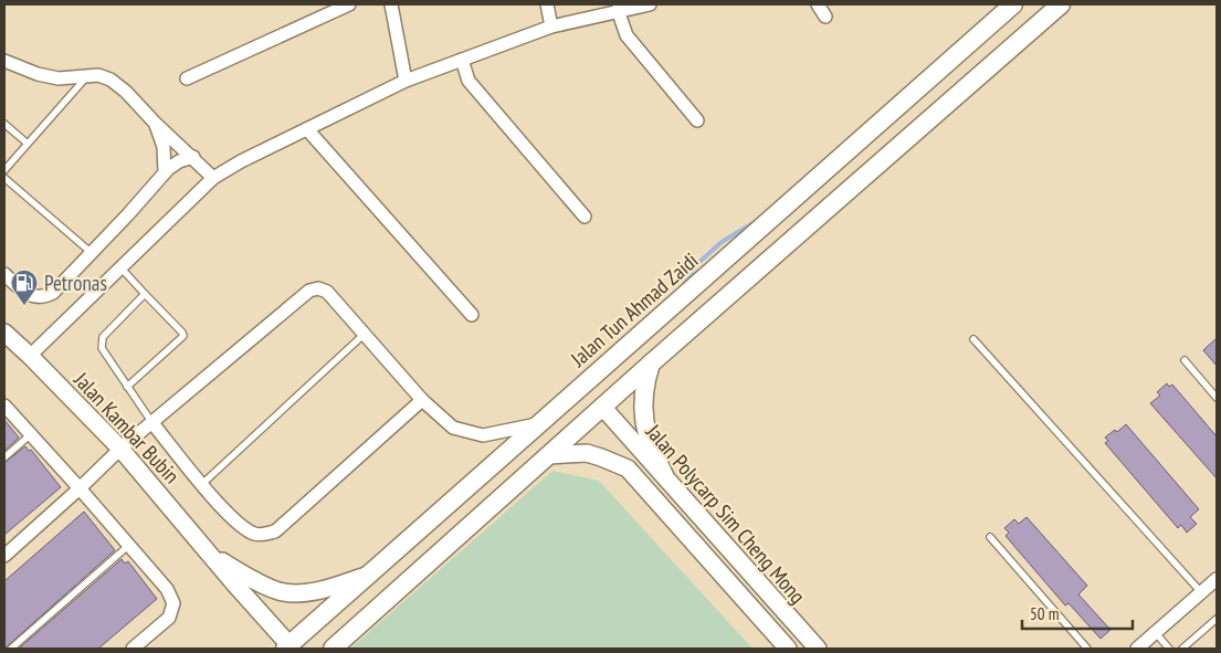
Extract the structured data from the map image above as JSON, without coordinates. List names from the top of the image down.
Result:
{
  "streets": {
    "main road": ["Jalan Tun Ahmad Zaidi"],
    "street": ["Jalan Kambar Bubin", "Jalan Polycarp Sim Cheng Mong"]
  },
  "crossings": [
    ["Jalan Tun Ahmad Zaidi", "Jalan Kambar Bubin"]
  ],
  "places": {
    "fuel station": ["Petronas"]
  },
  "scale_bar": "50 m"
}
